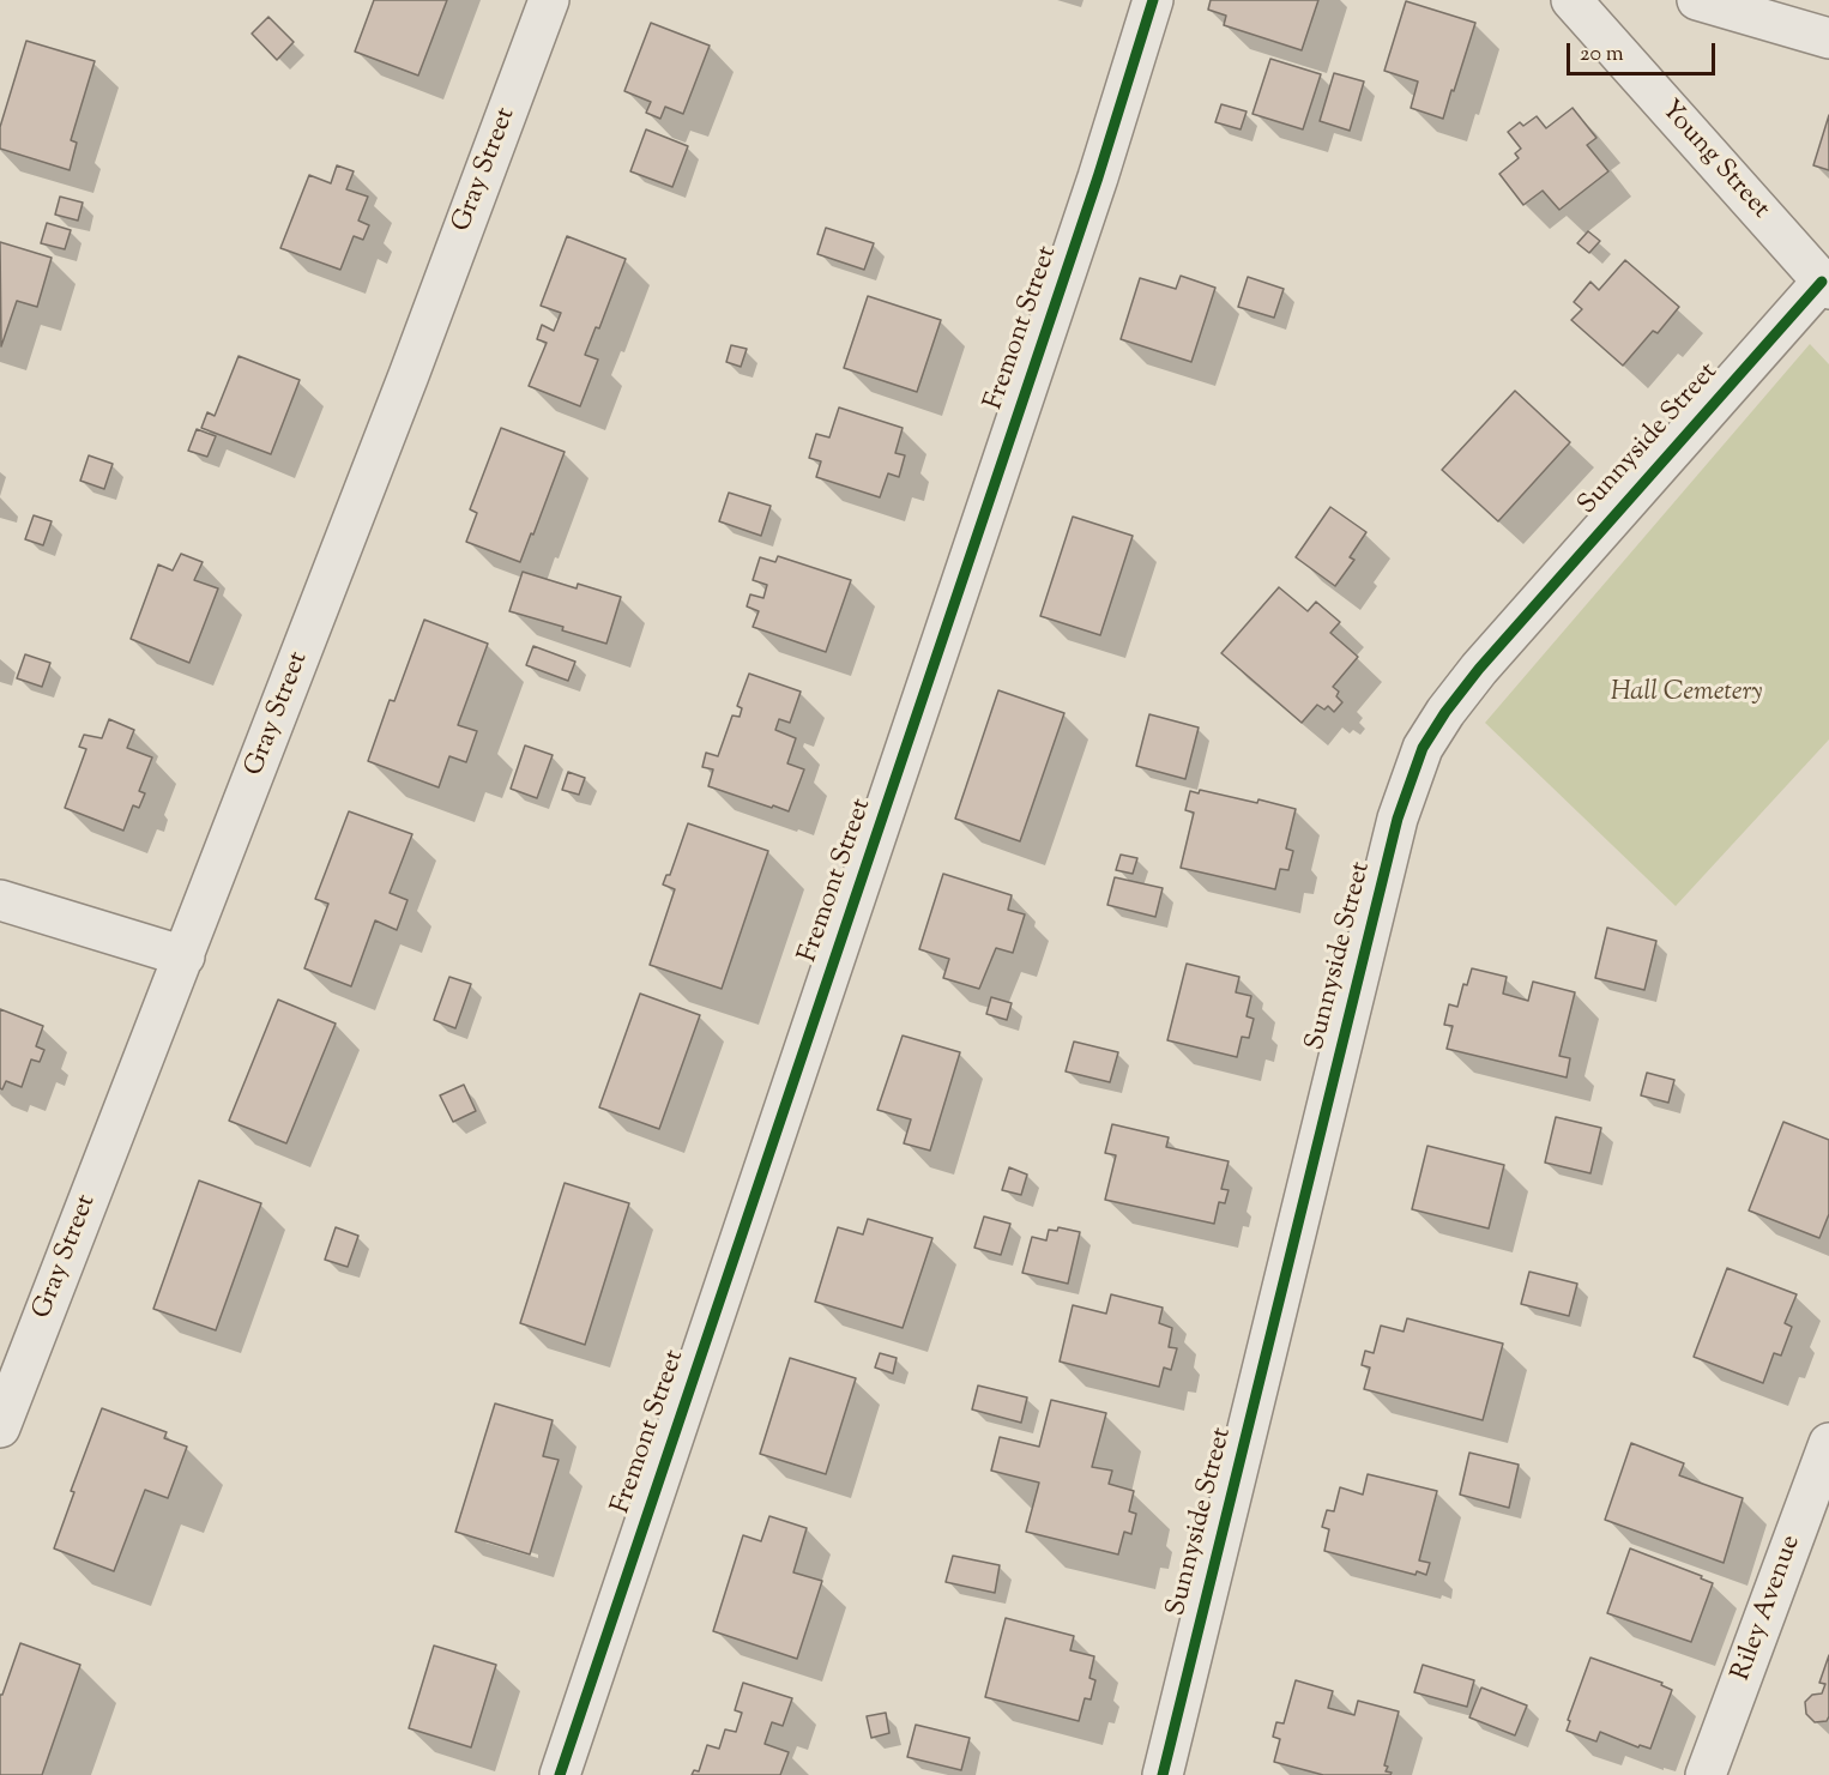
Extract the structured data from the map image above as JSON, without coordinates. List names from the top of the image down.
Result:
{
  "streets": {
    "street": [
      "Young Street",
      "Gray Street",
      "Fremont Street",
      "Sunnyside Street",
      "Riley Avenue"
    ]
  },
  "crossings": [
    ["Young Street", "Sunnyside Street"]
  ],
  "parks": ["Hall Cemetery"],
  "scale_bar": "20 m"
}
